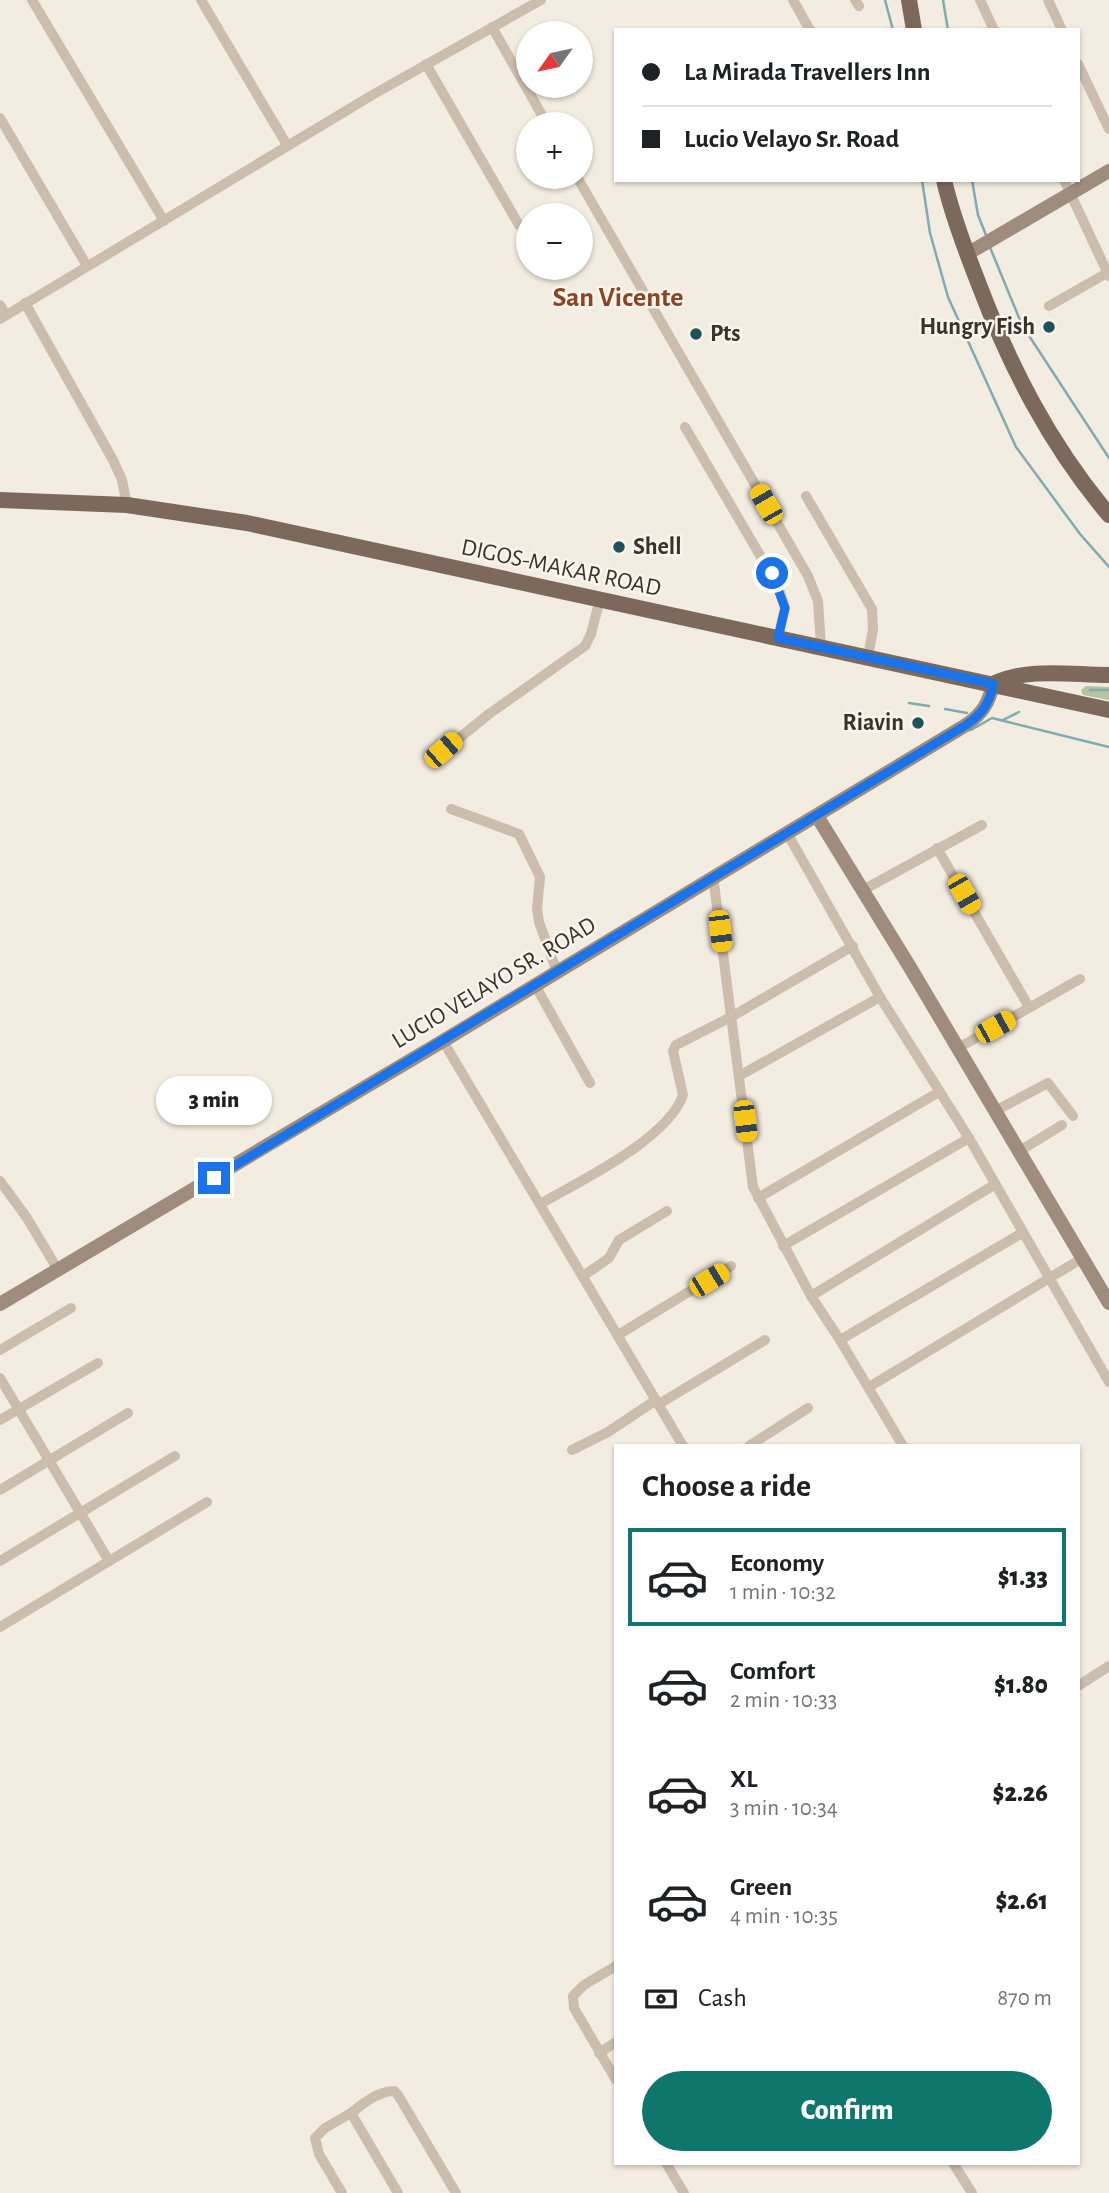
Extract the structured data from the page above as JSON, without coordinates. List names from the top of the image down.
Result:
{
  "streets": {
    "main road": ["DIGOS-MAKAR ROAD", "LUCIO VELAYO SR. ROAD"]
  },
  "crossings": [
    ["DIGOS-MAKAR ROAD", "LUCIO VELAYO SR. ROAD"]
  ],
  "districts": ["San Vicente"],
  "places": [
    "Hungry Fish",
    "Pts",
    "Shell",
    "Riavin"
  ],
  "north": "bottom left",
  "page": {
    "map_buttons": ["+", "−"],
    "banner": ["La Mirada Travellers Inn", "Lucio Velayo Sr. Road"],
    "bubble": "3 min",
    "heading": "Choose a ride",
    "list": [
      {
        "name": "Economy",
        "note": "1 min · 10:32",
        "value": "$1.33"
      },
      {
        "name": "Comfort",
        "note": "2 min · 10:33",
        "value": "$1.80"
      },
      {
        "name": "XL",
        "note": "3 min · 10:34",
        "value": "$2.26"
      },
      {
        "name": "Green",
        "note": "4 min · 10:35",
        "value": "$2.61"
      }
    ],
    "pay": ["Cash", "870 m"],
    "buttons": "Confirm"
  }
}
